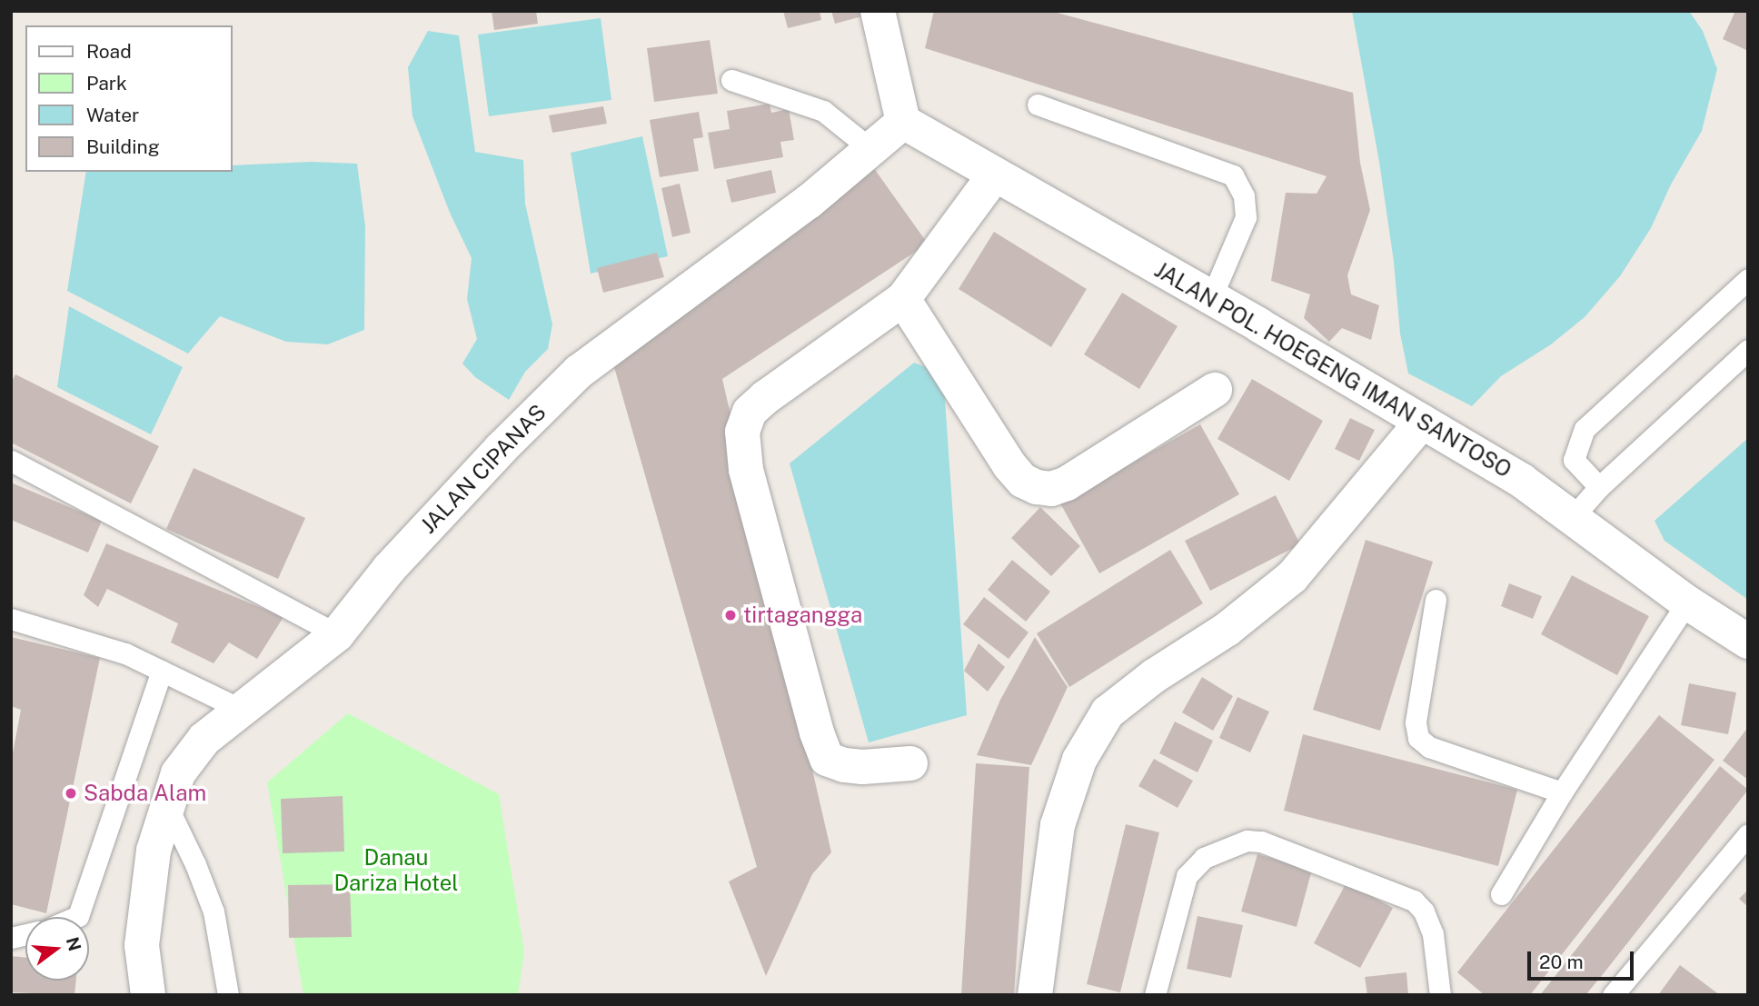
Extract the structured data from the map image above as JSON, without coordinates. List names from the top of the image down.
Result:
{
  "streets": {
    "street": ["JALAN POL. HOEGENG IMAN SANTOSO", "JALAN CIPANAS"]
  },
  "crossings": [
    ["JALAN POL. HOEGENG IMAN SANTOSO", "JALAN CIPANAS"]
  ],
  "parks": ["Danau Dariza Hotel"],
  "places": ["tirtagangga", "Sabda Alam"],
  "legend": [
    "Road",
    "Park",
    "Water",
    "Building"
  ],
  "scale_bar": "20 m",
  "north": "right"
}
